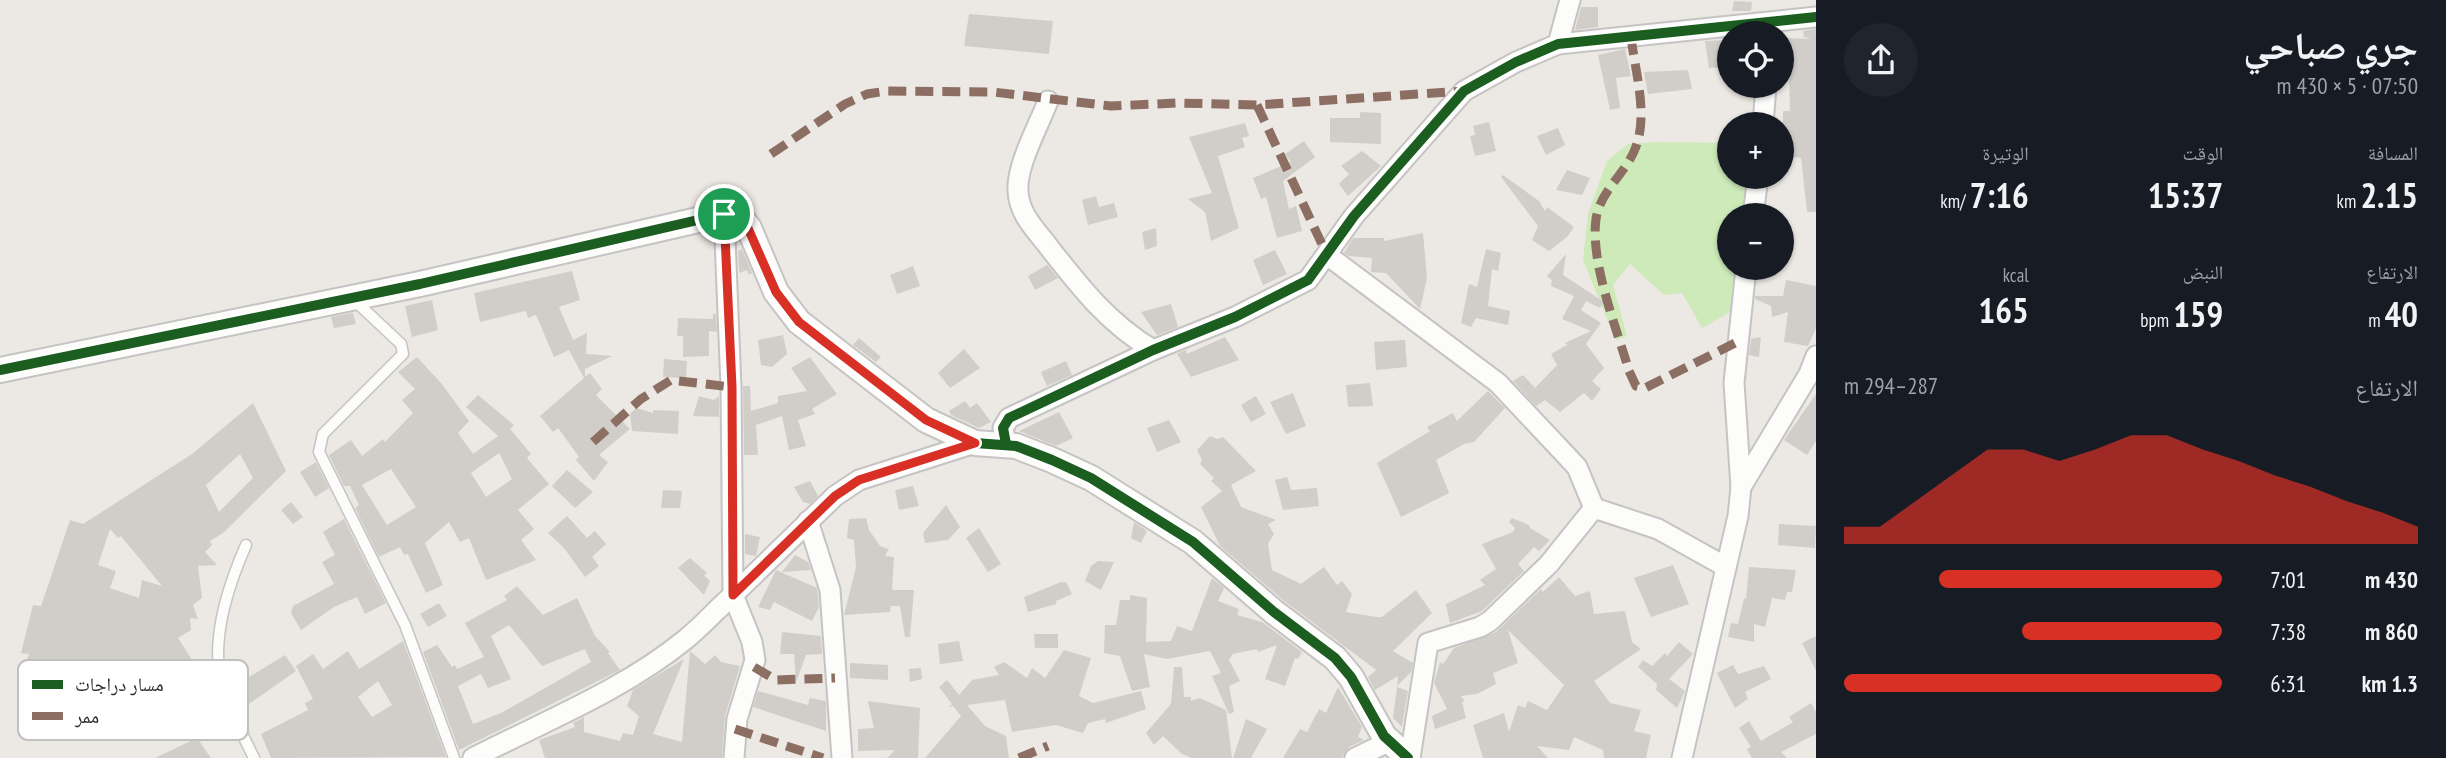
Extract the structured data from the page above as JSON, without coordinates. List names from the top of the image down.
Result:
{
  "legend": ["مسار دراجات", "ممر"],
  "page": {
    "heading": ["جري صباحي", "07:50 · 5 × 430 m"],
    "map_buttons": ["+", "−"],
    "stats": [
      ["المسافة", "2.15 km"],
      ["الوقت", "15:37"],
      ["الوتيرة", "7:16 /km"],
      ["الارتفاع", "40 m"],
      ["النبض", "159 bpm"],
      ["kcal", "165"]
    ],
    "chart": ["الارتفاع", "287–294 m"],
    "list": [
      {
        "name": "430 m",
        "note": "7:01"
      },
      {
        "name": "860 m",
        "note": "7:38"
      },
      {
        "name": "1.3 km",
        "note": "6:31"
      }
    ]
  }
}
